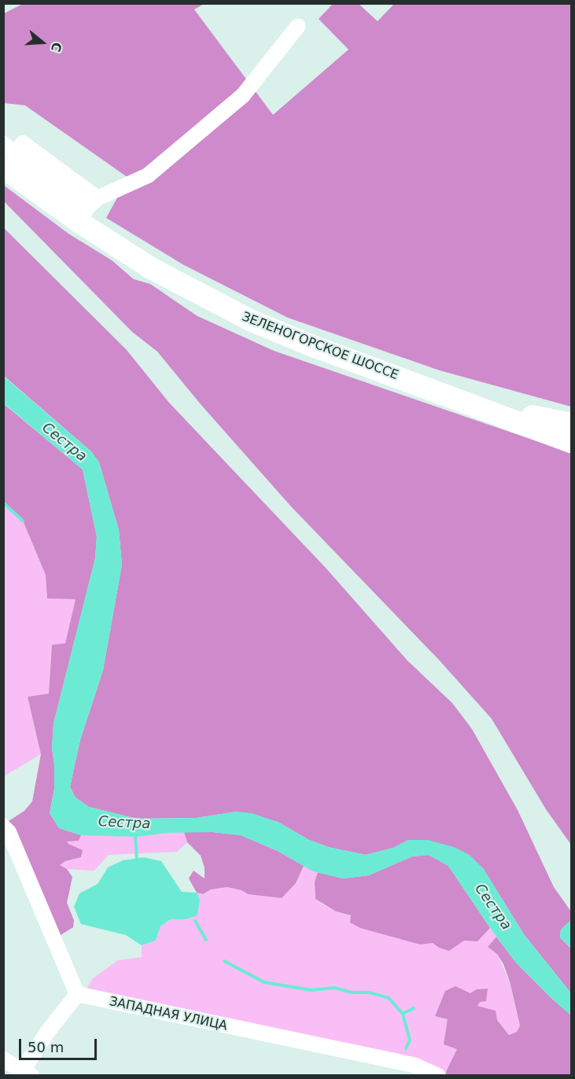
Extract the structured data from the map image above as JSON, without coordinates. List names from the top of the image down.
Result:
{
  "streets": {
    "highway": ["ЗЕЛЕНОГОРСКОЕ ШОССЕ"],
    "street": ["ЗАПАДНАЯ УЛИЦА"]
  },
  "water": ["Сестра"],
  "scale_bar": "50 m",
  "north": "right"
}
